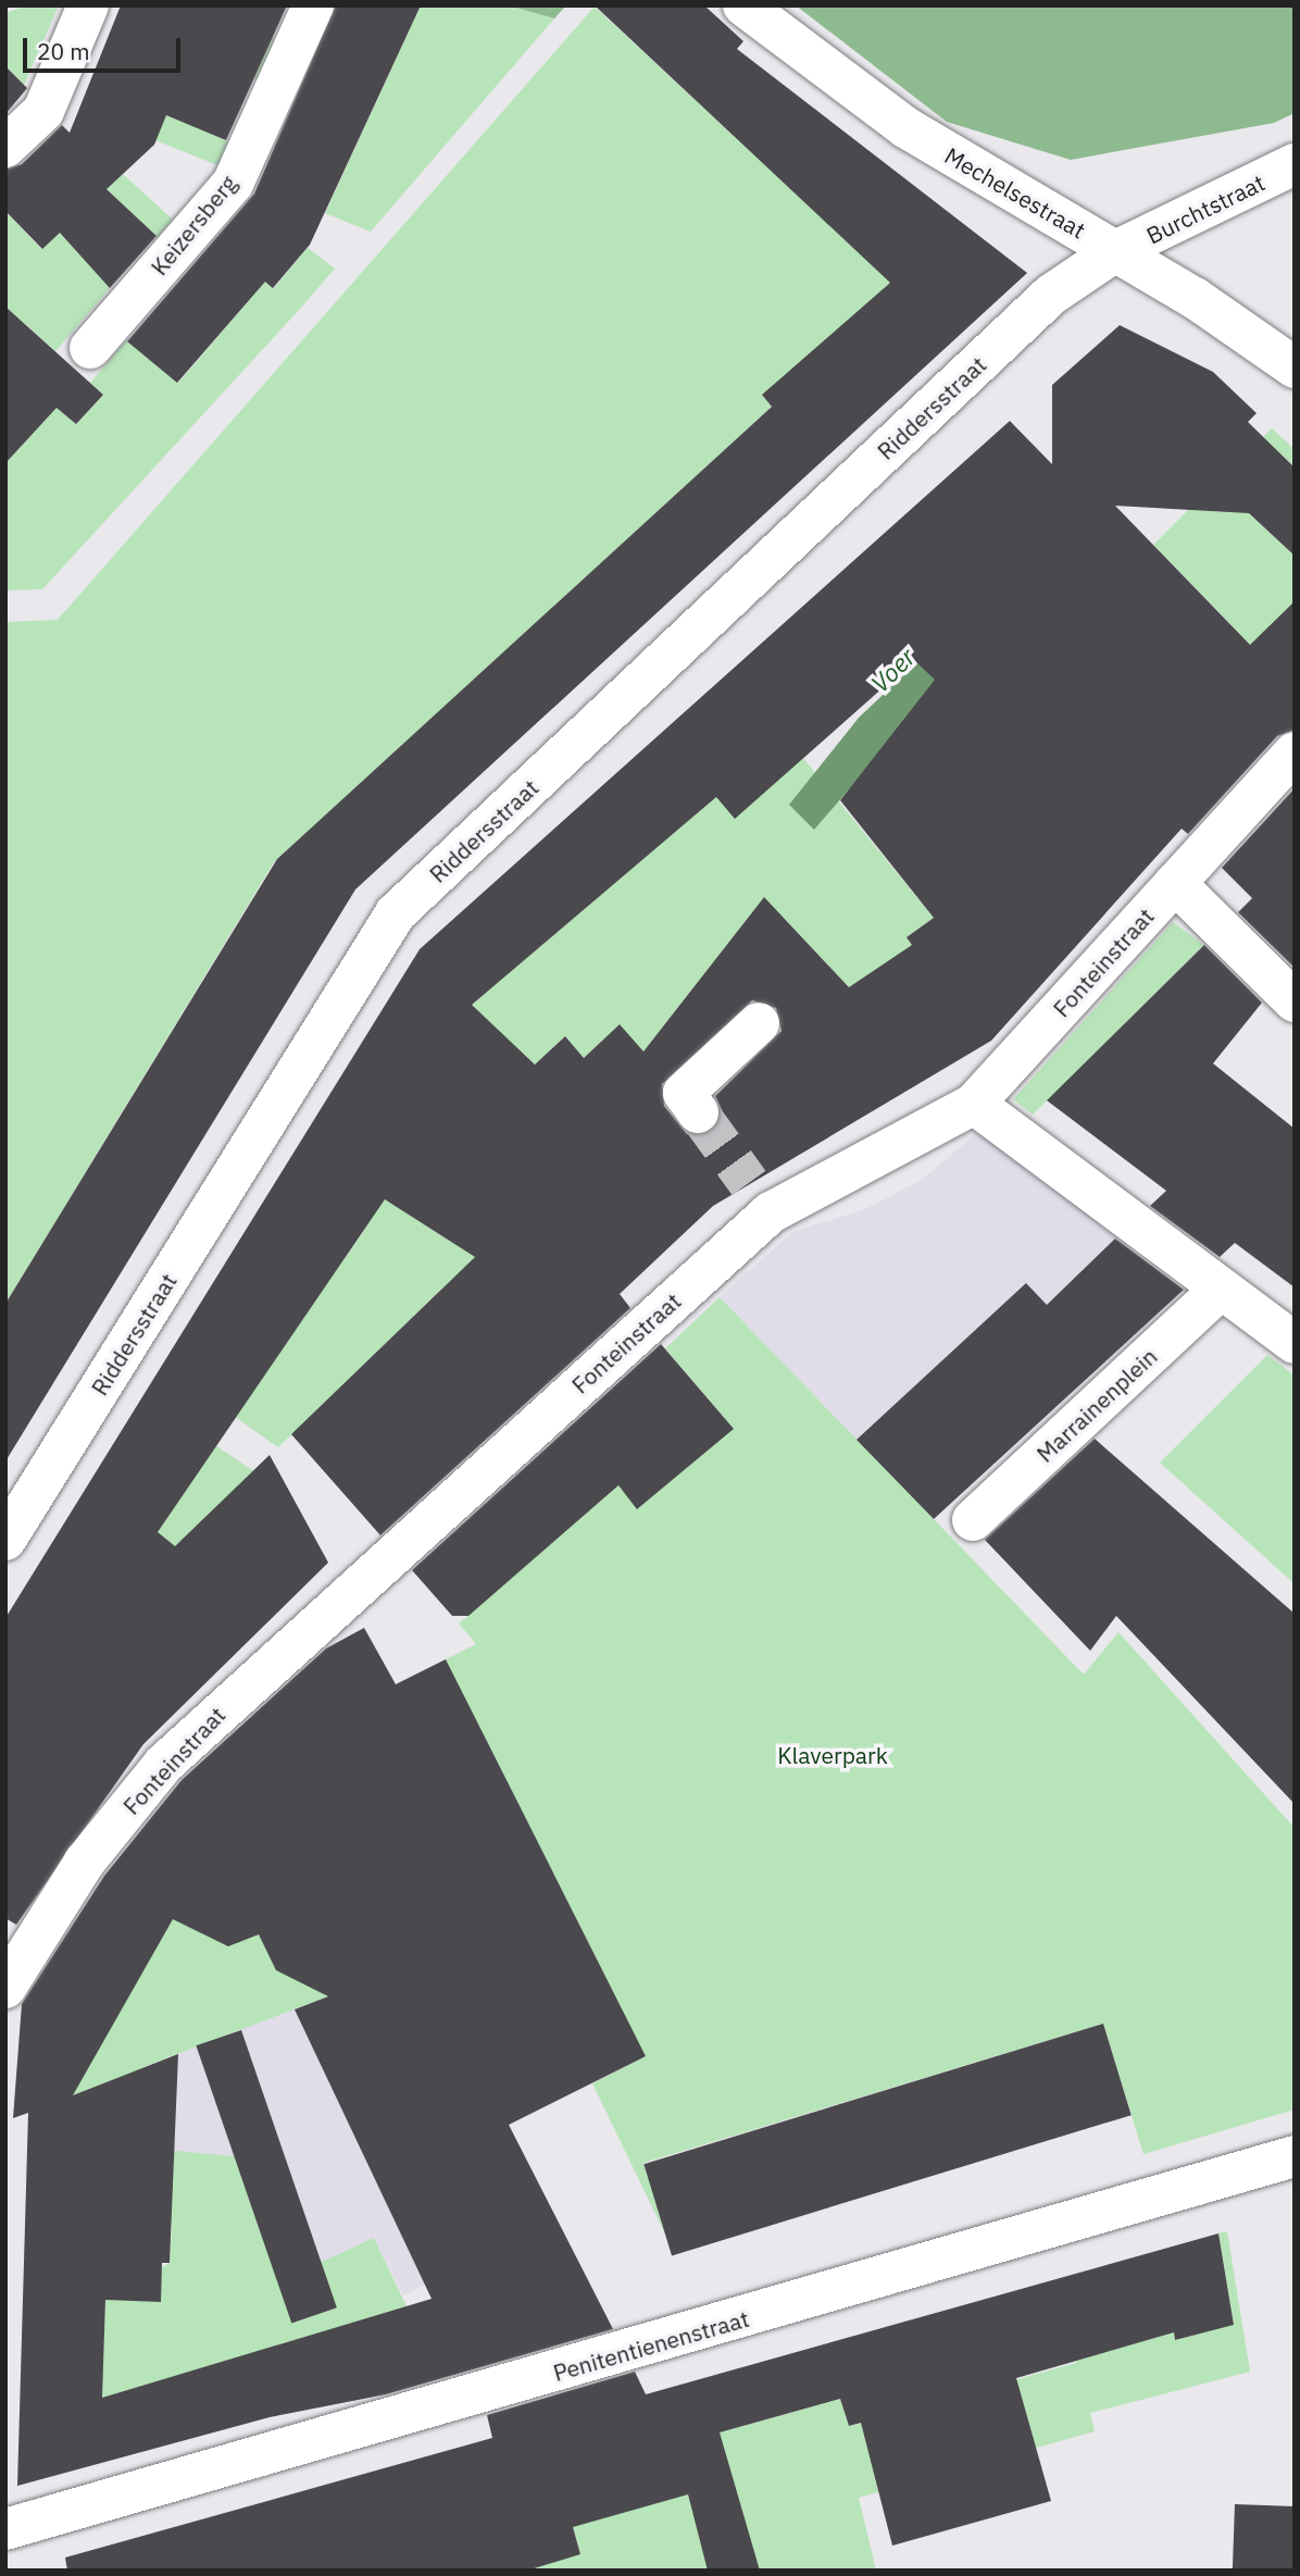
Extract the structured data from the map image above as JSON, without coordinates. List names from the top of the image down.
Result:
{
  "streets": {
    "street": [
      "Mechelsestraat",
      "Burchtstraat",
      "Keizersberg",
      "Riddersstraat",
      "Fonteinstraat",
      "Marrainenplein",
      "Penitentienenstraat"
    ]
  },
  "crossings": [
    ["Mechelsestraat", "Burchtstraat"],
    ["Mechelsestraat", "Riddersstraat"],
    ["Burchtstraat", "Riddersstraat"]
  ],
  "water": ["Voer"],
  "parks": ["Klaverpark"],
  "scale_bar": "20 m"
}
